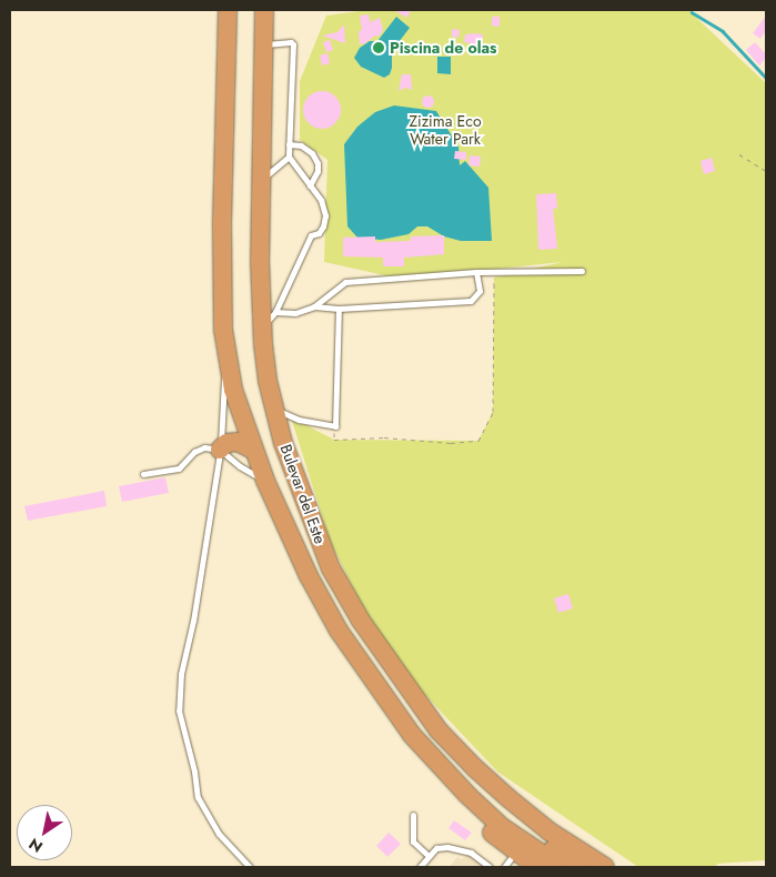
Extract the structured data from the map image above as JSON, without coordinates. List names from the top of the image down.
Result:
{
  "streets": {
    "highway": ["Bulevar del Este"]
  },
  "parks": ["Zizima Eco Water Park"],
  "places": ["Piscina de olas"],
  "north": "bottom left"
}
